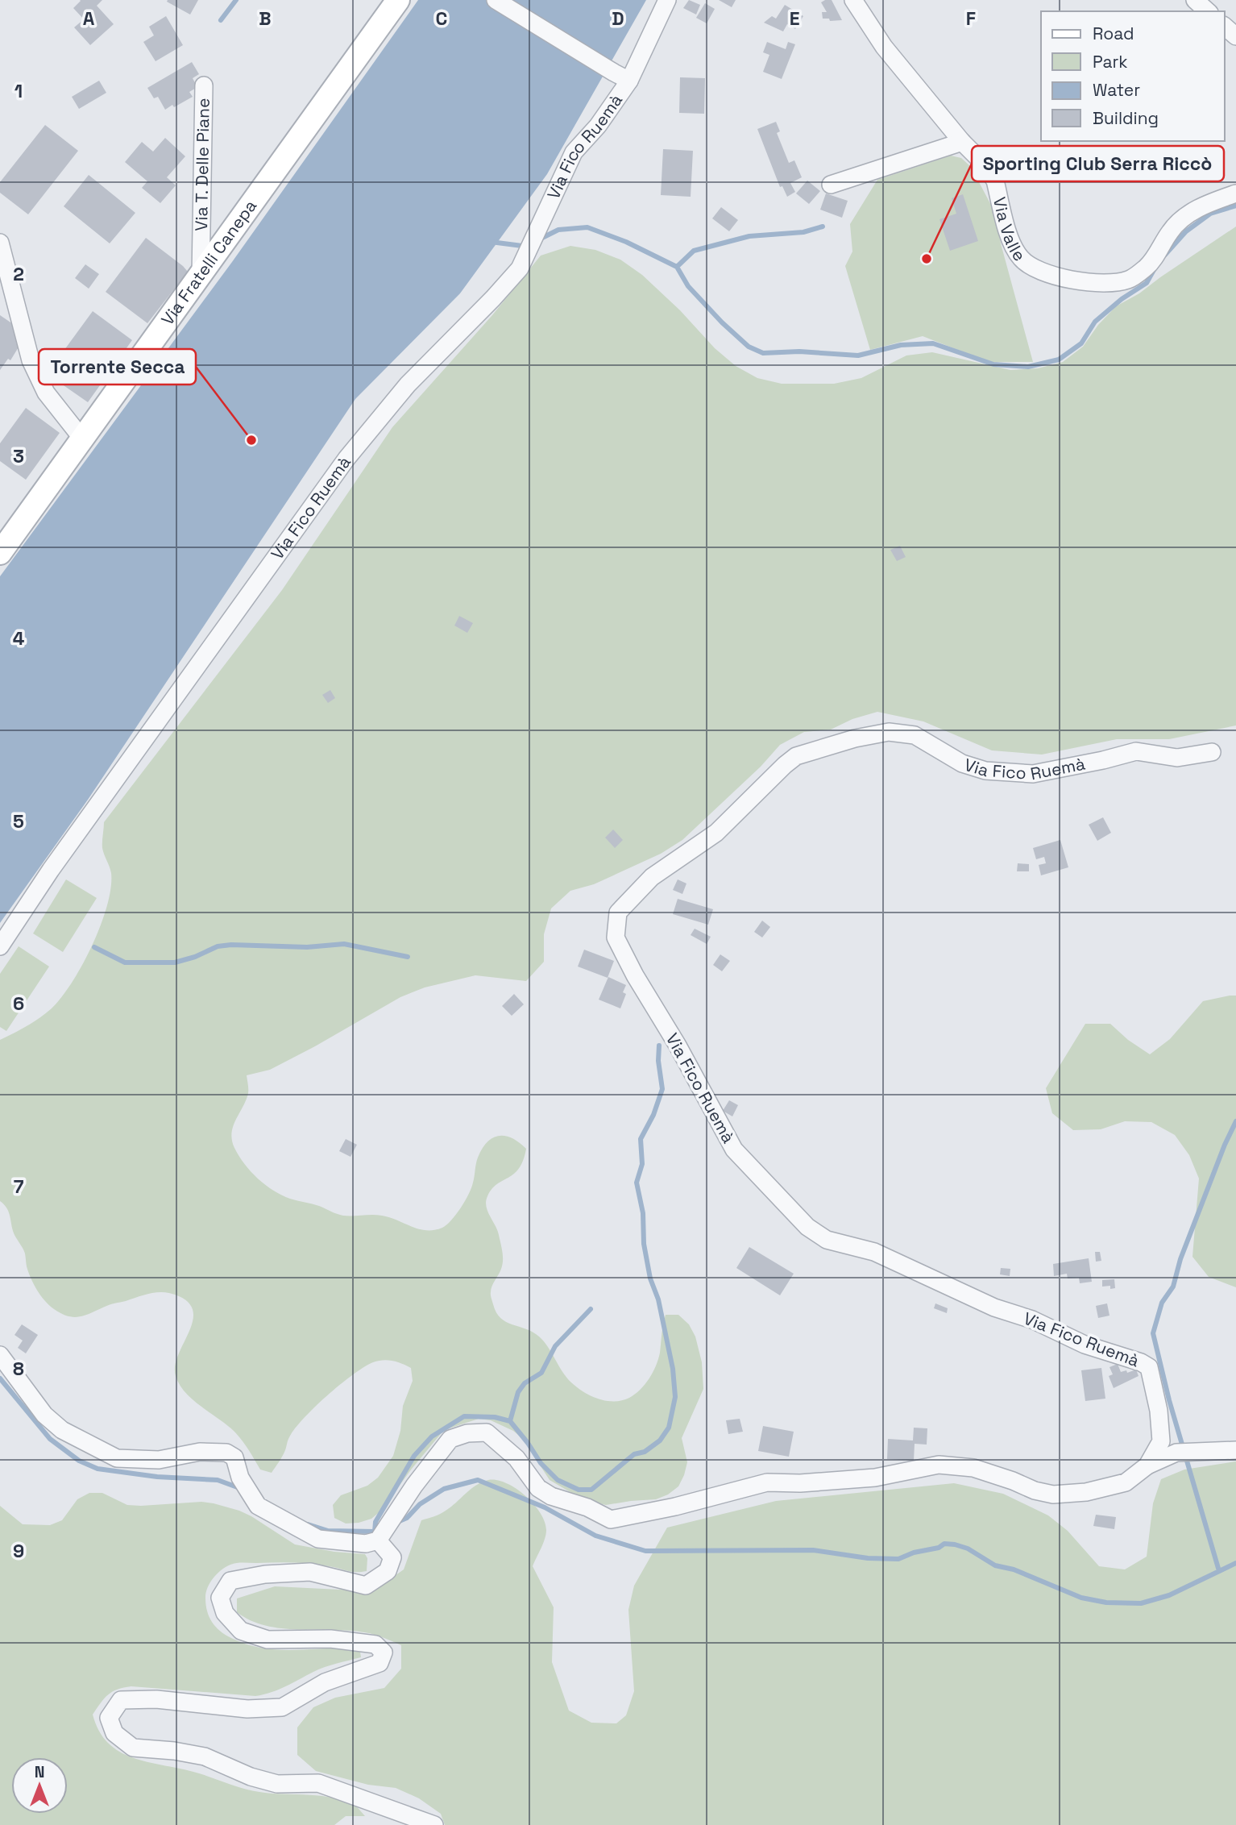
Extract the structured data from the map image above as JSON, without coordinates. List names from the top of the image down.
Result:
{
  "streets": {
    "main road": ["Via Fratelli Canepa"],
    "street": ["Via Fico Ruemà", "Via T. Delle Piane", "Via Valle"]
  },
  "crossings": [
    ["Via T. Delle Piane", "Via Fratelli Canepa"]
  ],
  "places": ["Sporting Club Serra Riccò", "Torrente Secca"],
  "legend": [
    "Road",
    "Park",
    "Water",
    "Building"
  ],
  "north": "top",
  "grid": {
    "columns": [
      "A",
      "B",
      "C",
      "D",
      "E",
      "F"
    ],
    "rows": [
      "1",
      "2",
      "3",
      "4",
      "5",
      "6",
      "7",
      "8",
      "9"
    ]
  }
}
